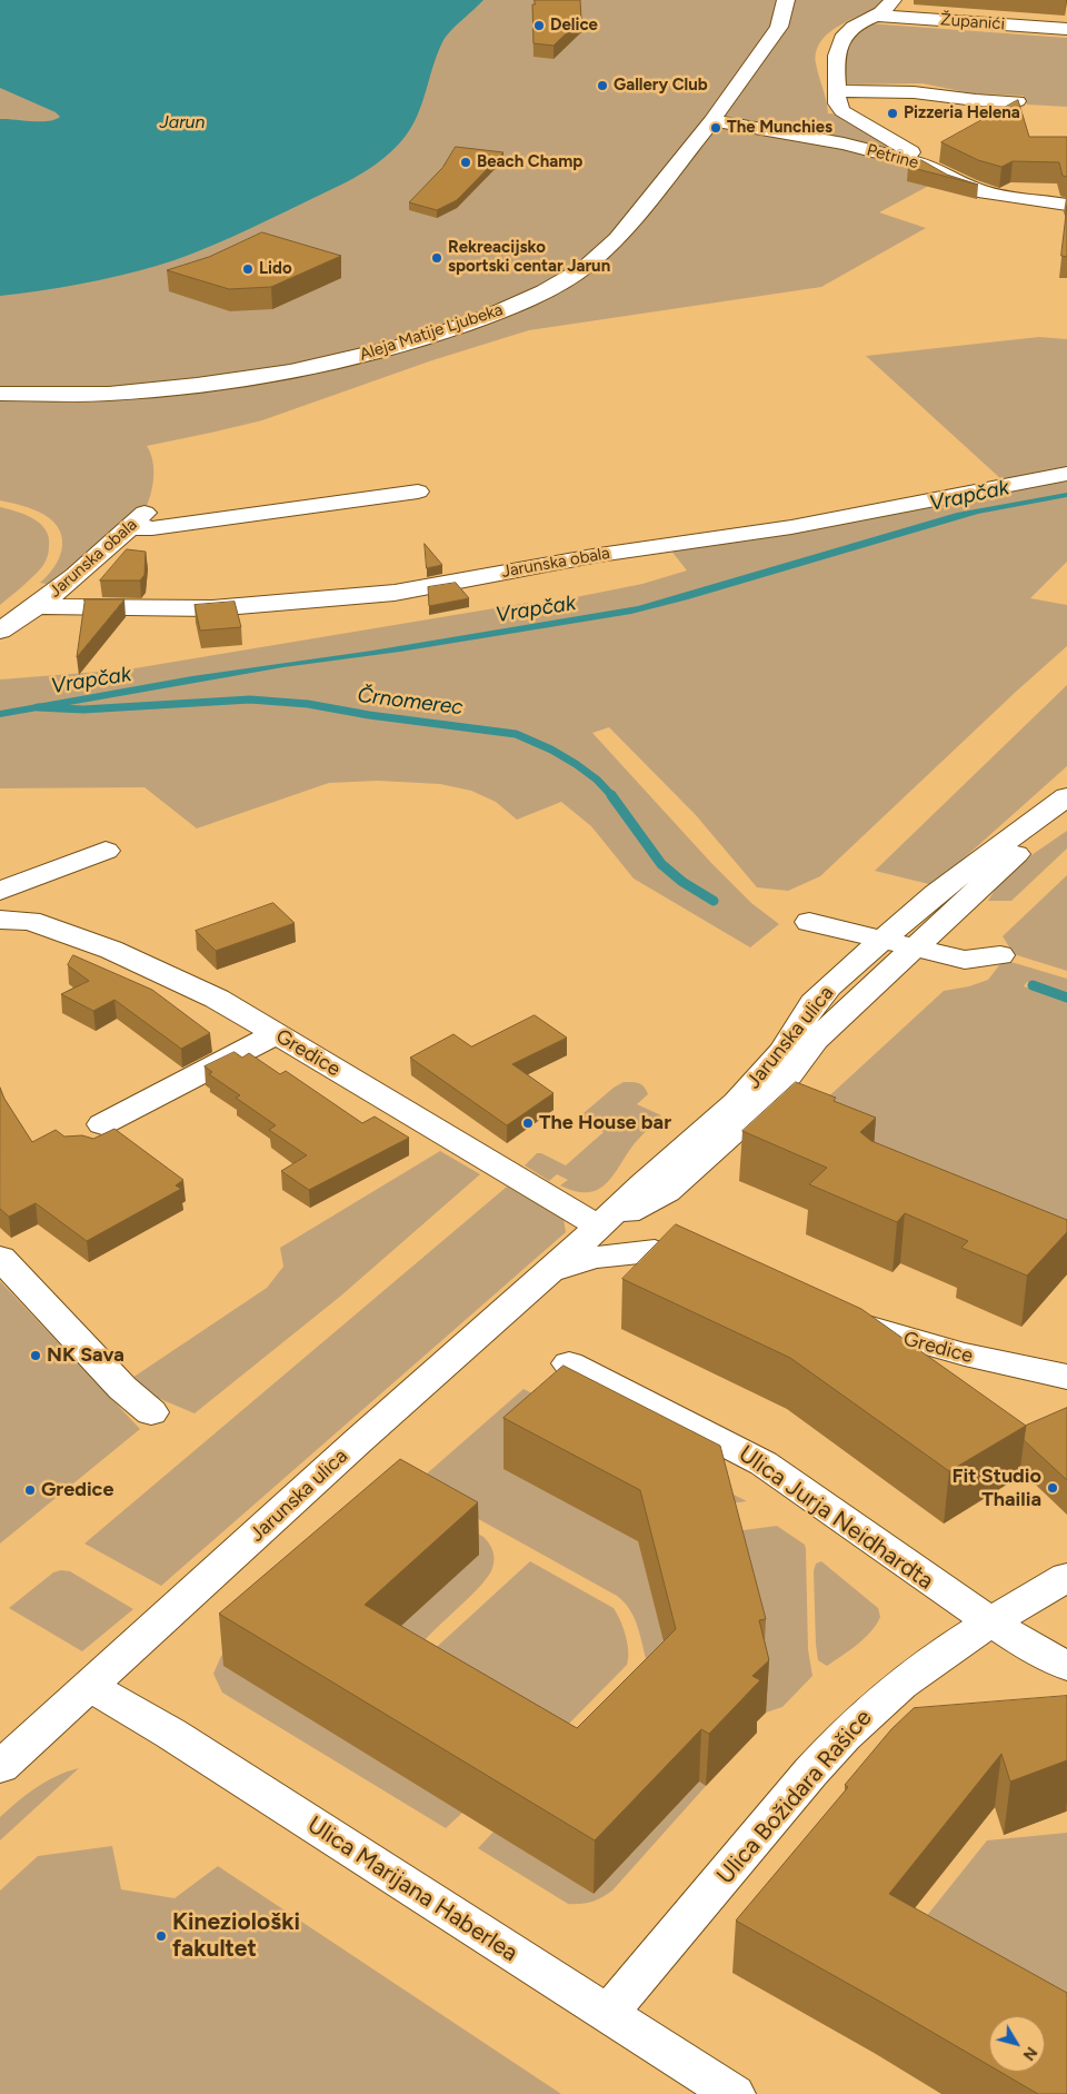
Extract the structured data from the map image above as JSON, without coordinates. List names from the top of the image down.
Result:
{
  "streets": {
    "street": [
      "Županići",
      "Petrine",
      "Aleja Matije Ljubeka",
      "Jarunska obala",
      "Jarunska ulica",
      "Gredice",
      "Ulica Jurja Neidhardta",
      "Ulica Božidara Rašice",
      "Ulica Marijana Haberlea"
    ]
  },
  "crossings": [
    ["Županići", "Petrine"],
    ["Petrine", "Aleja Matije Ljubeka"],
    ["Jarunska ulica", "Gredice"],
    ["Jarunska ulica", "Ulica Marijana Haberlea"],
    ["Ulica Jurja Neidhardta", "Ulica Božidara Rašice"],
    ["Ulica Božidara Rašice", "Ulica Marijana Haberlea"]
  ],
  "water": ["Jarun", "Vrapčak", "Črnomerec"],
  "places": [
    "Delice",
    "Gallery Club",
    "Pizzeria Helena",
    "The Munchies",
    "Beach Champ",
    "Rekreacijsko sportski centar Jarun",
    "Lido",
    "The House bar",
    "NK Sava",
    "Fit Studio Thailia",
    "Gredice",
    "Kineziološki fakultet"
  ],
  "north": "bottom right"
}
